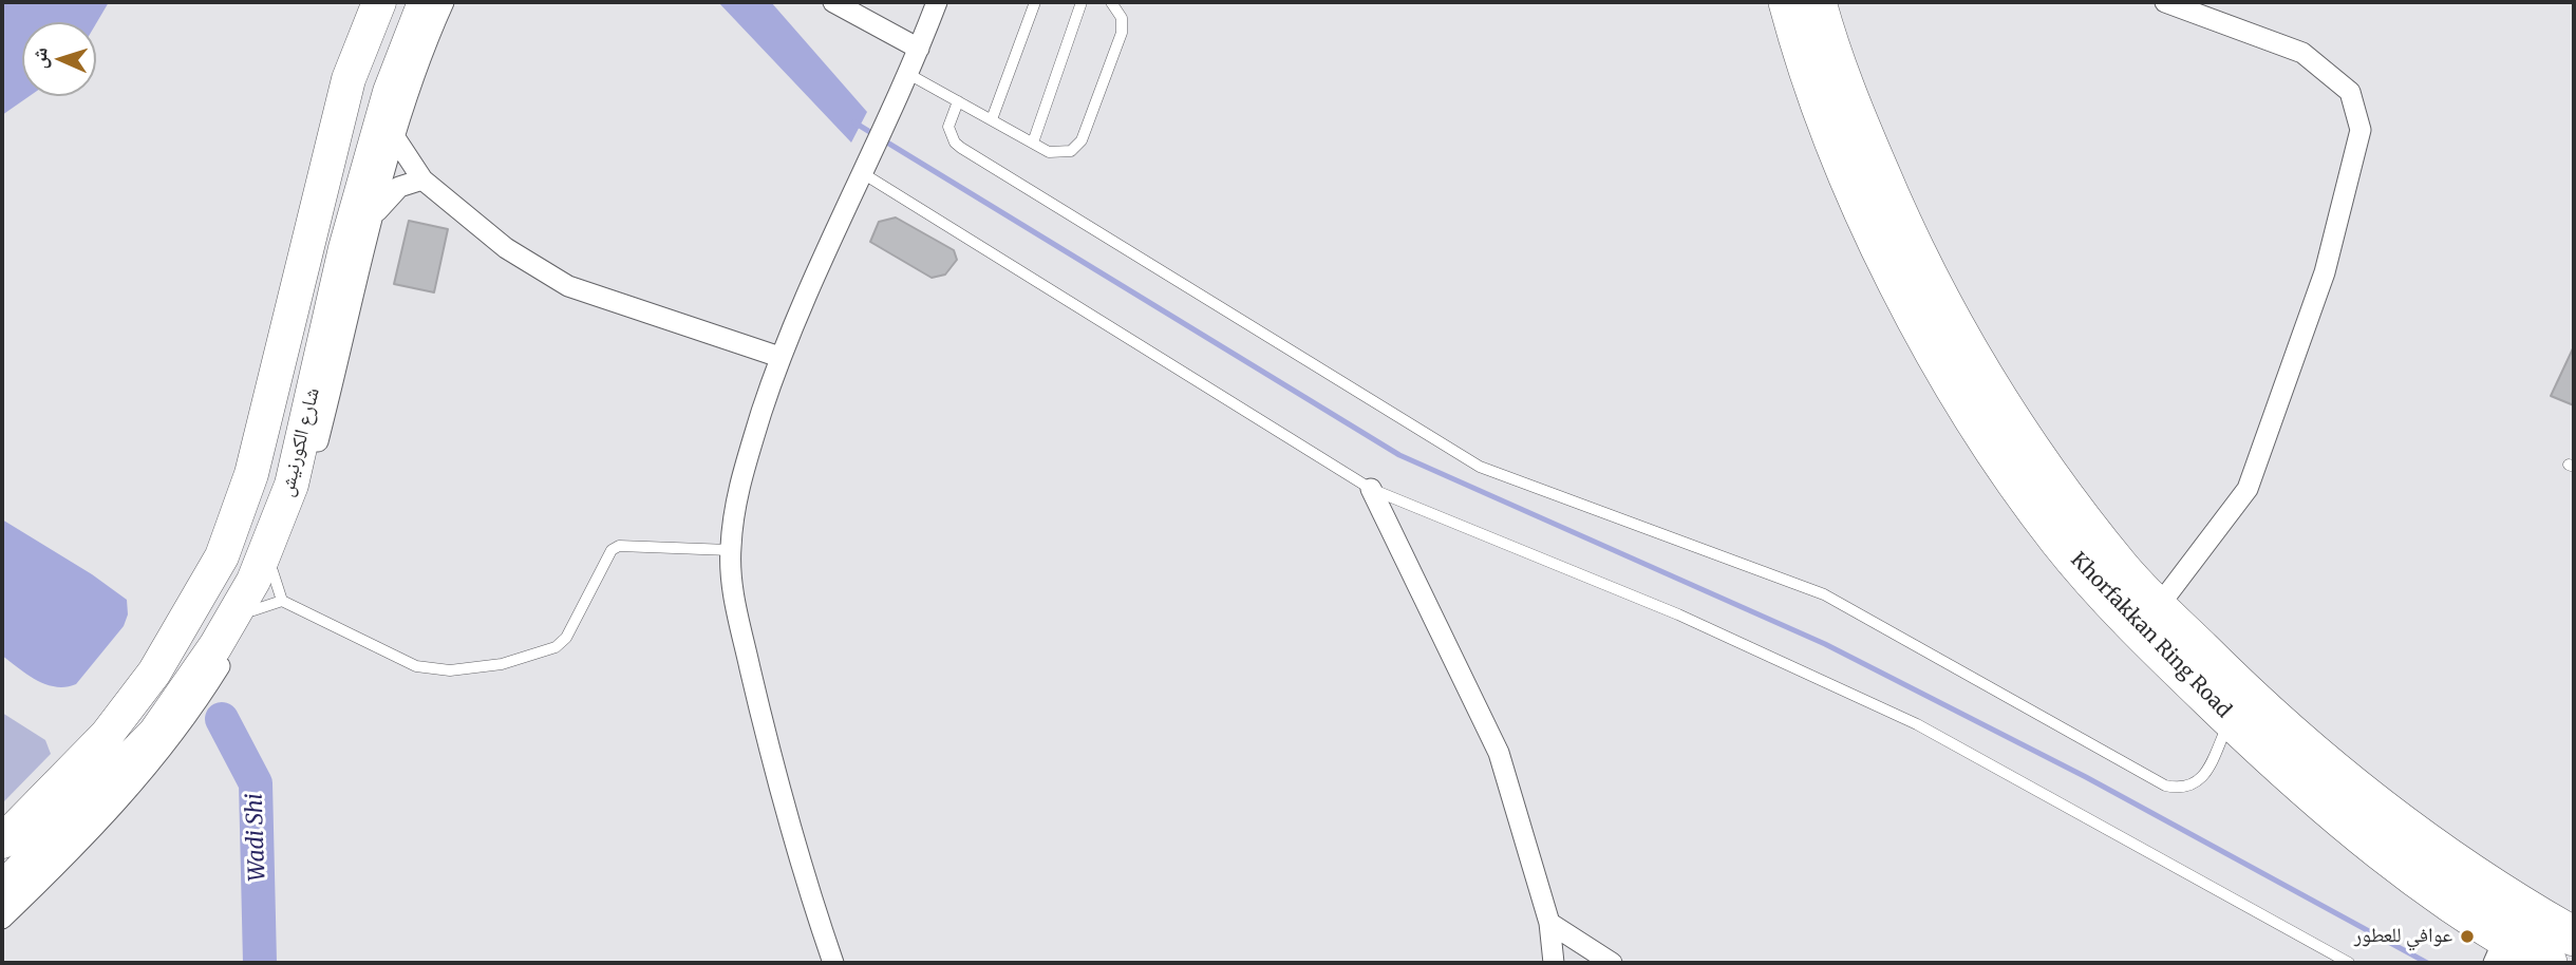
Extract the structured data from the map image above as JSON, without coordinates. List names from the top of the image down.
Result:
{
  "streets": {
    "highway": ["Khorfakkan Ring Road"],
    "main road": ["شارع الكورنيش"]
  },
  "water": ["Wadi Shi"],
  "places": ["عوافي للعطور"],
  "north": "left"
}
